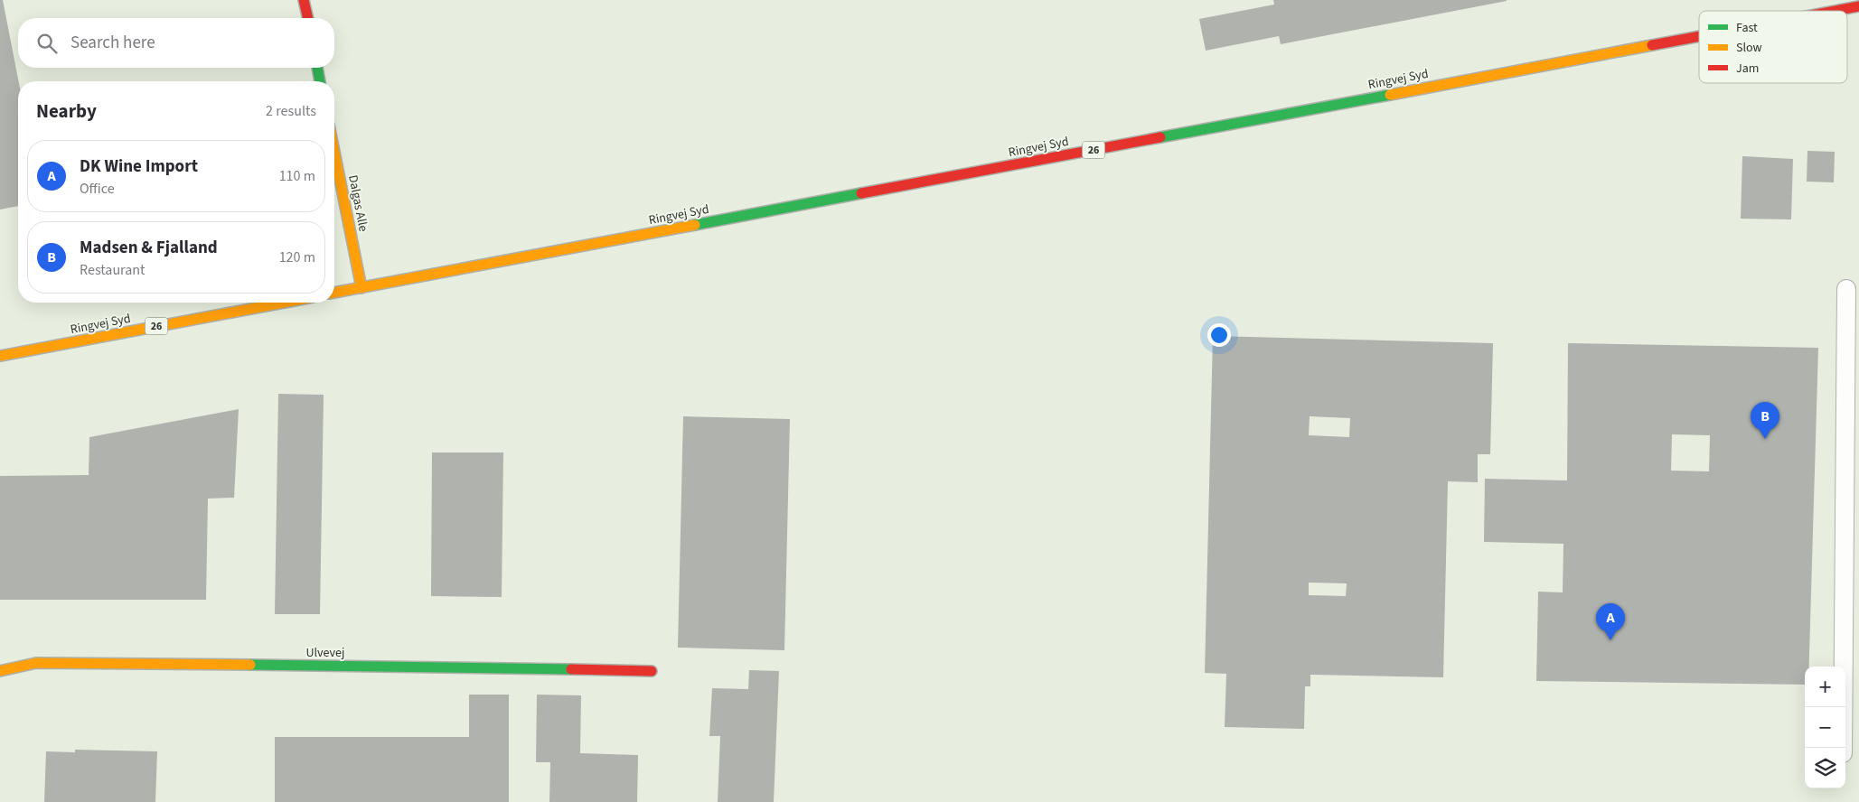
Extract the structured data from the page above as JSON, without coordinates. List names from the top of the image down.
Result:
{
  "streets": {
    "main road": [
      "Ringvej Syd",
      "26",
      "Dalgas Alle",
      "Ulvevej"
    ]
  },
  "crossings": [
    ["Ringvej Syd", "Dalgas Alle"]
  ],
  "legend": ["Fast", "Slow", "Jam"],
  "page": {
    "search": "Search here",
    "heading": ["Nearby", "2 results"],
    "list": [
      {
        "mark": "A",
        "name": "DK Wine Import",
        "note": "Office",
        "value": "110 m"
      },
      {
        "mark": "B",
        "name": "Madsen & Fjalland",
        "note": "Restaurant",
        "value": "120 m"
      }
    ],
    "pins": ["B", "A"],
    "map_buttons": ["+", "−"]
  }
}
